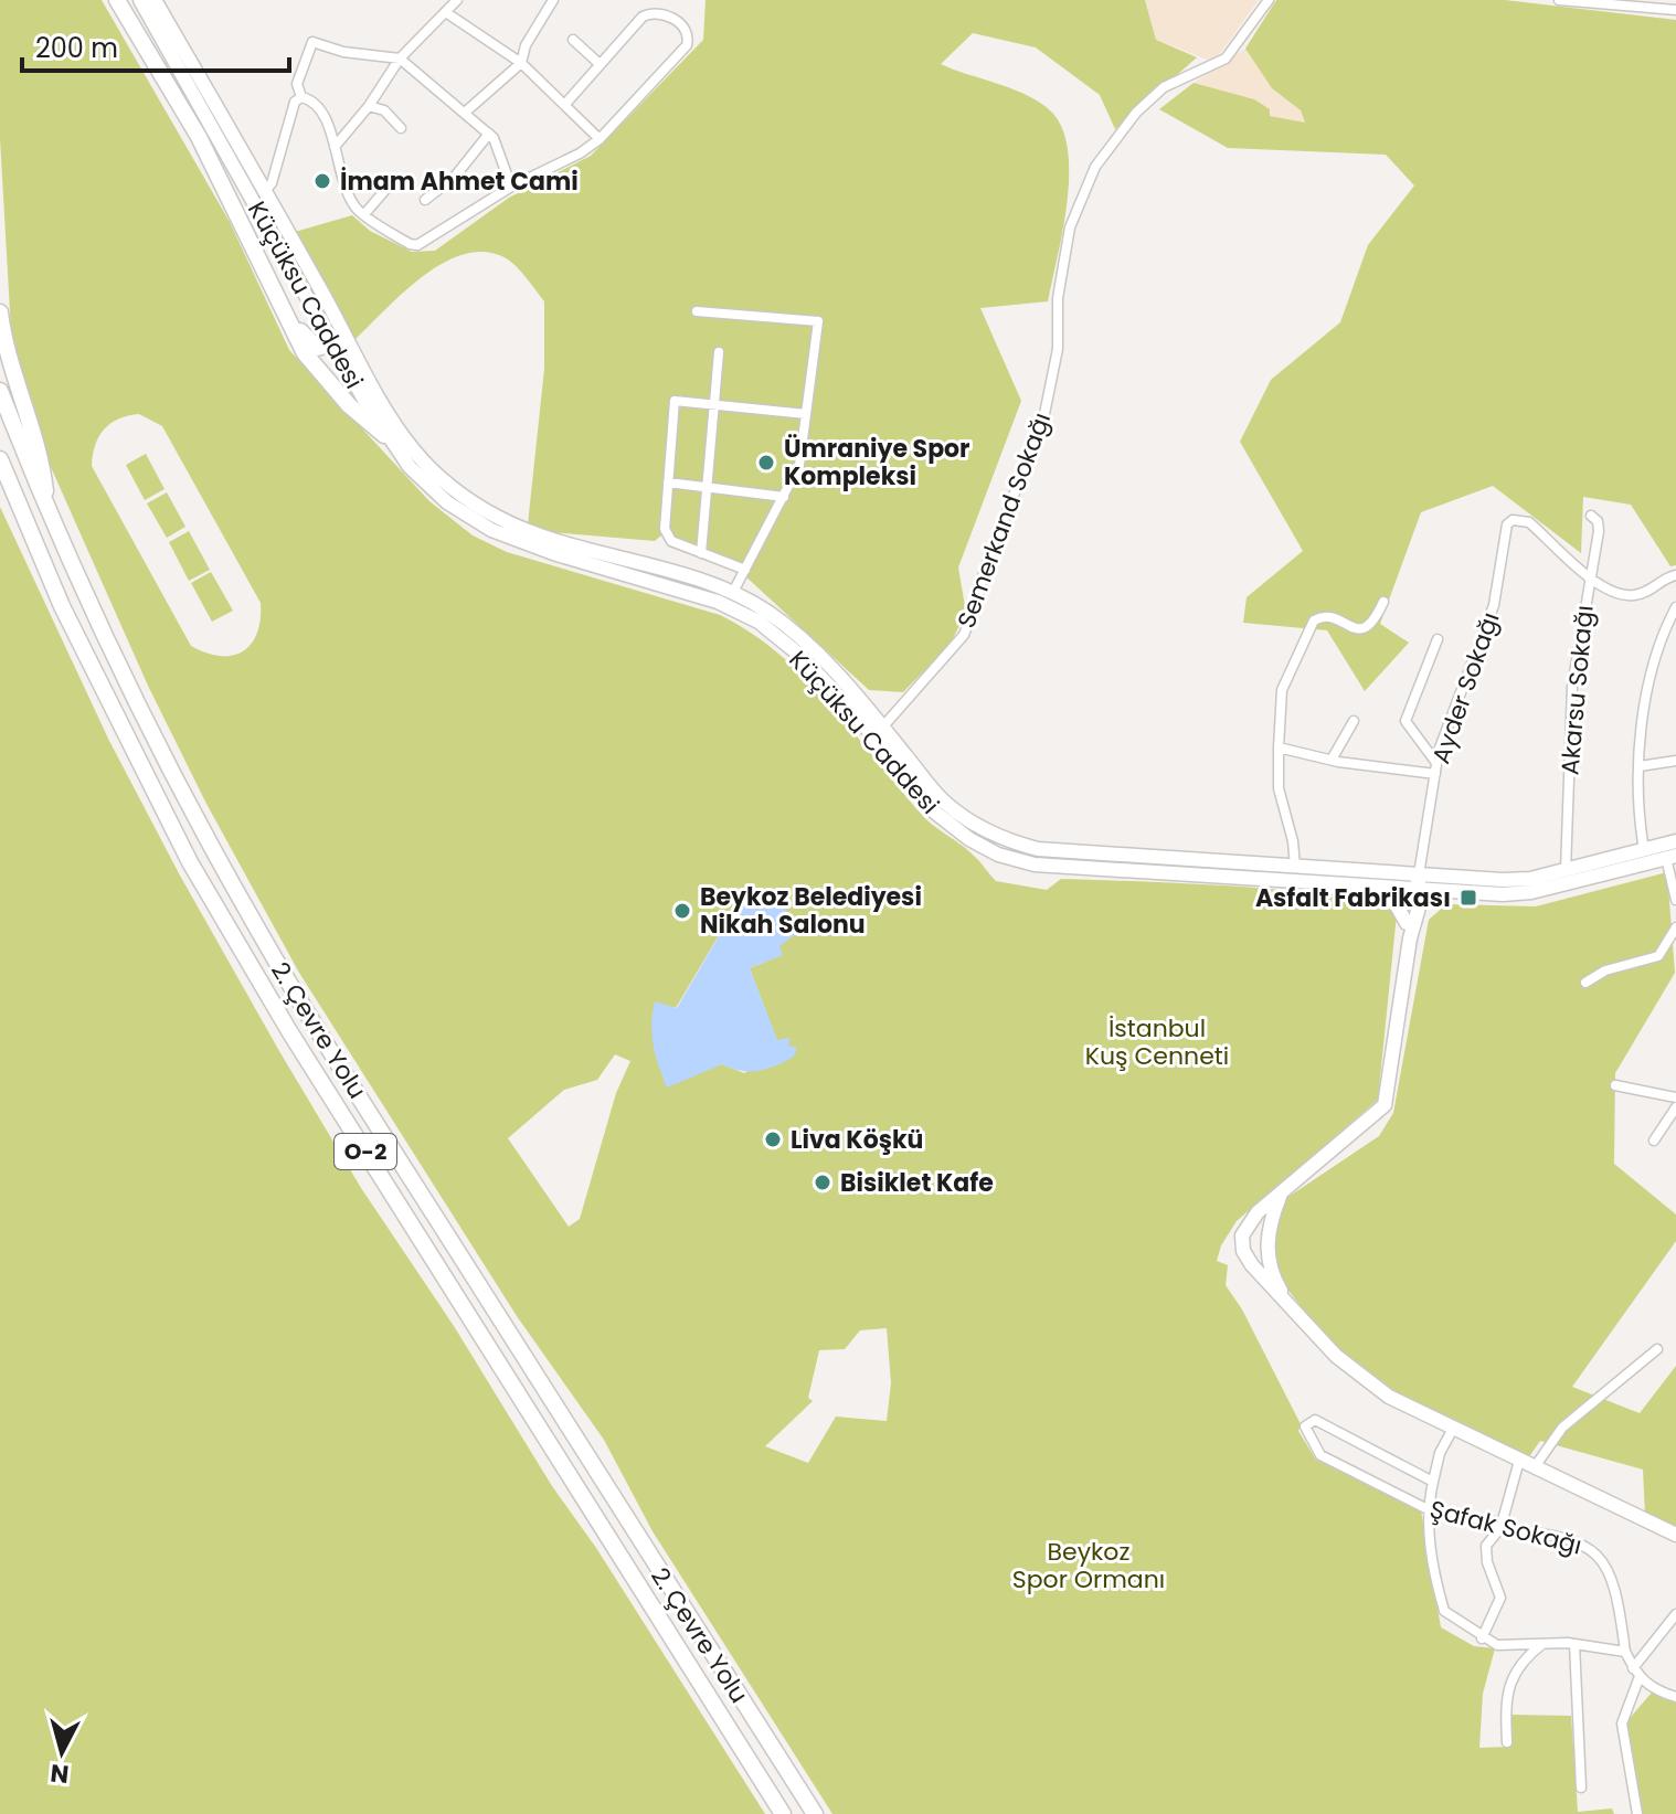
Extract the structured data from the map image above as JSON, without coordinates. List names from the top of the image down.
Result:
{
  "streets": {
    "highway": ["2. Çevre Yolu", "O-2"],
    "main road": ["Küçüksu Caddesi"],
    "street": [
      "Semerkand Sokağı",
      "Ayder Sokağı",
      "Akarsu Sokağı",
      "Şafak Sokağı"
    ]
  },
  "crossings": [
    ["Küçüksu Caddesi", "Semerkand Sokağı"],
    ["Küçüksu Caddesi", "Ayder Sokağı"],
    ["Küçüksu Caddesi", "Akarsu Sokağı"],
    ["Ayder Sokağı", "Akarsu Sokağı"]
  ],
  "parks": ["İstanbul Kuş Cenneti", "Beykoz Spor Ormanı"],
  "places": {
    "other": [
      "İmam Ahmet Cami",
      "Ümraniye Spor Kompleksi",
      "Beykoz Belediyesi Nikah Salonu",
      "Liva Köşkü",
      "Bisiklet Kafe"
    ],
    "transit": ["Asfalt Fabrikası"]
  },
  "scale_bar": "200 m",
  "north": "bottom"
}
